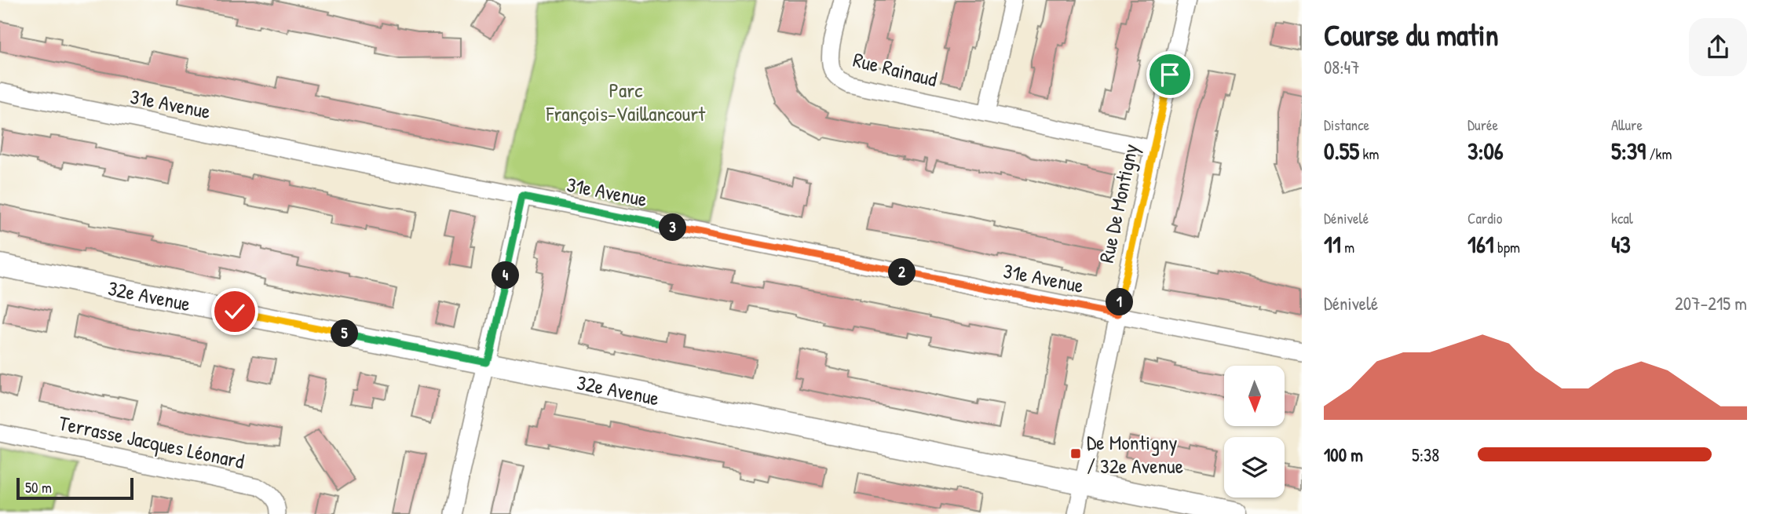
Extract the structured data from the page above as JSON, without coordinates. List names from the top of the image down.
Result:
{
  "streets": {
    "street": [
      "Rue Rainaud",
      "31e Avenue",
      "Rue De Montigny",
      "32e Avenue",
      "Terrasse Jacques Léonard"
    ]
  },
  "crossings": [
    ["Rue Rainaud", "Rue De Montigny"],
    ["31e Avenue", "Rue De Montigny"],
    ["Rue De Montigny", "32e Avenue"]
  ],
  "parks": ["Parc François-Vaillancourt"],
  "places": {
    "transit": ["De Montigny / 32e Avenue"]
  },
  "scale_bar": "50 m",
  "north": "bottom",
  "page": {
    "heading": ["Course du matin", "08:47"],
    "stats": [
      ["Distance", "0.55 km"],
      ["Durée", "3:06"],
      ["Allure", "5:39 /km"],
      ["Dénivelé", "11 m"],
      ["Cardio", "161 bpm"],
      ["kcal", "43"]
    ],
    "pins": [
      "3",
      "2",
      "4",
      "1",
      "5"
    ],
    "chart": ["Dénivelé", "207–215 m"],
    "list": [
      {
        "name": "100 m",
        "note": "5:38"
      }
    ],
    "scale": "50 m"
  }
}
